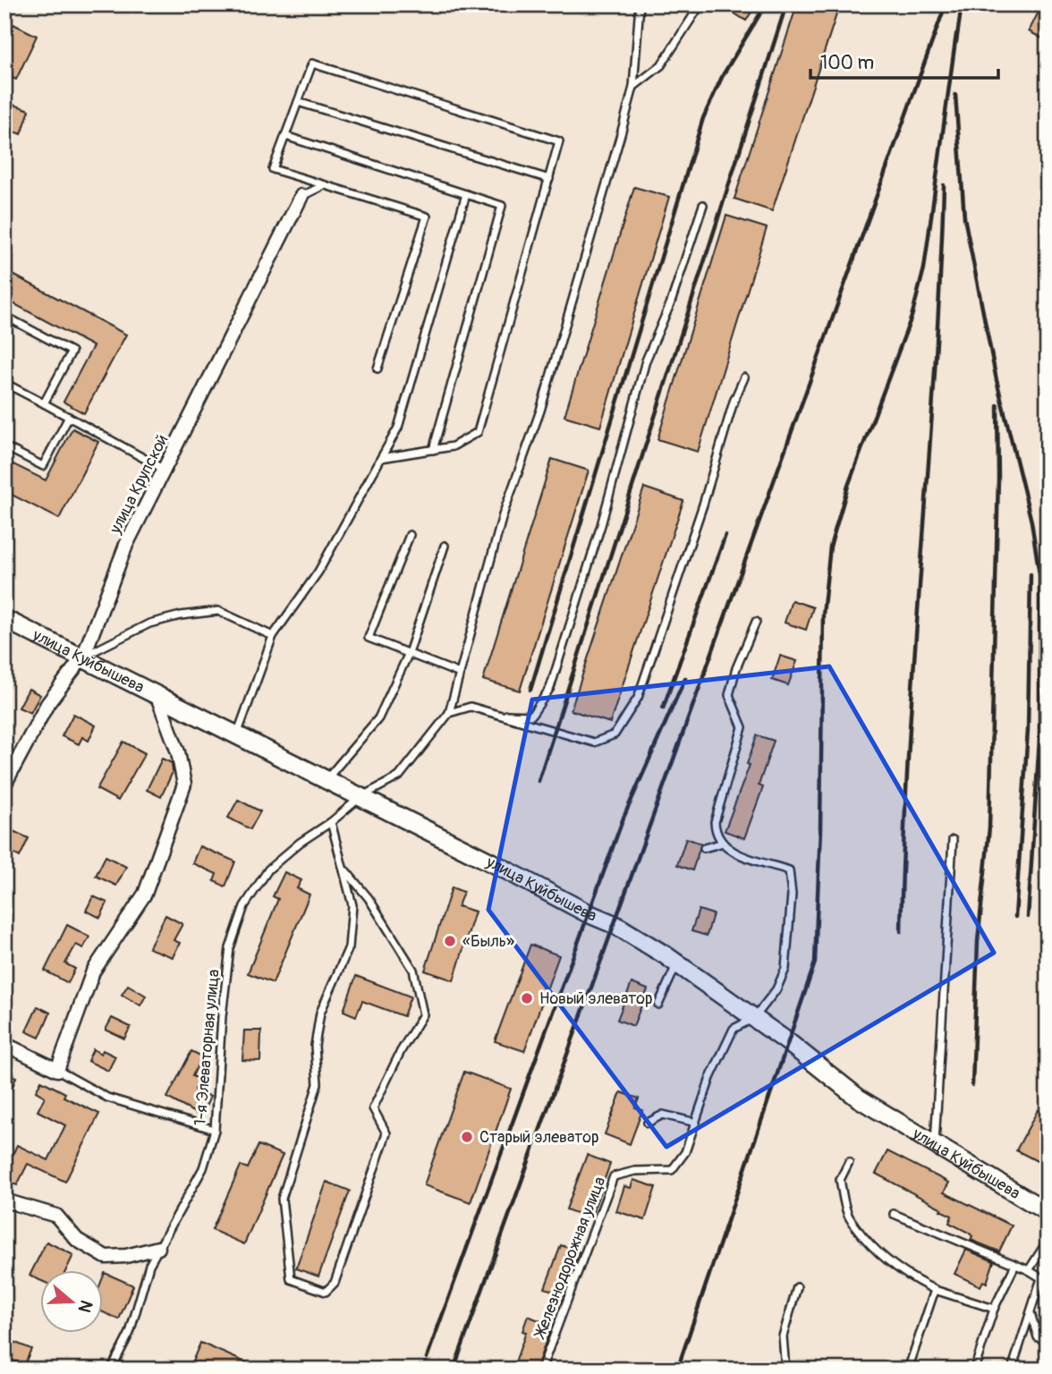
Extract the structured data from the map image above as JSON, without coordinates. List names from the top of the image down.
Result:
{
  "streets": {
    "street": ["улица Крупской", "улица Куйбышева"],
    "lane": ["1-я Элеваторная улица", "Железнодорожная улица"]
  },
  "crossings": [
    ["улица Крупской", "улица Куйбышева"],
    ["улица Куйбышева", "1-я Элеваторная улица"],
    ["улица Куйбышева", "Железнодорожная улица"]
  ],
  "places": ["«Быль»", "Новый элеватор", "Старый элеватор"],
  "scale_bar": "100 m",
  "north": "right"
}
